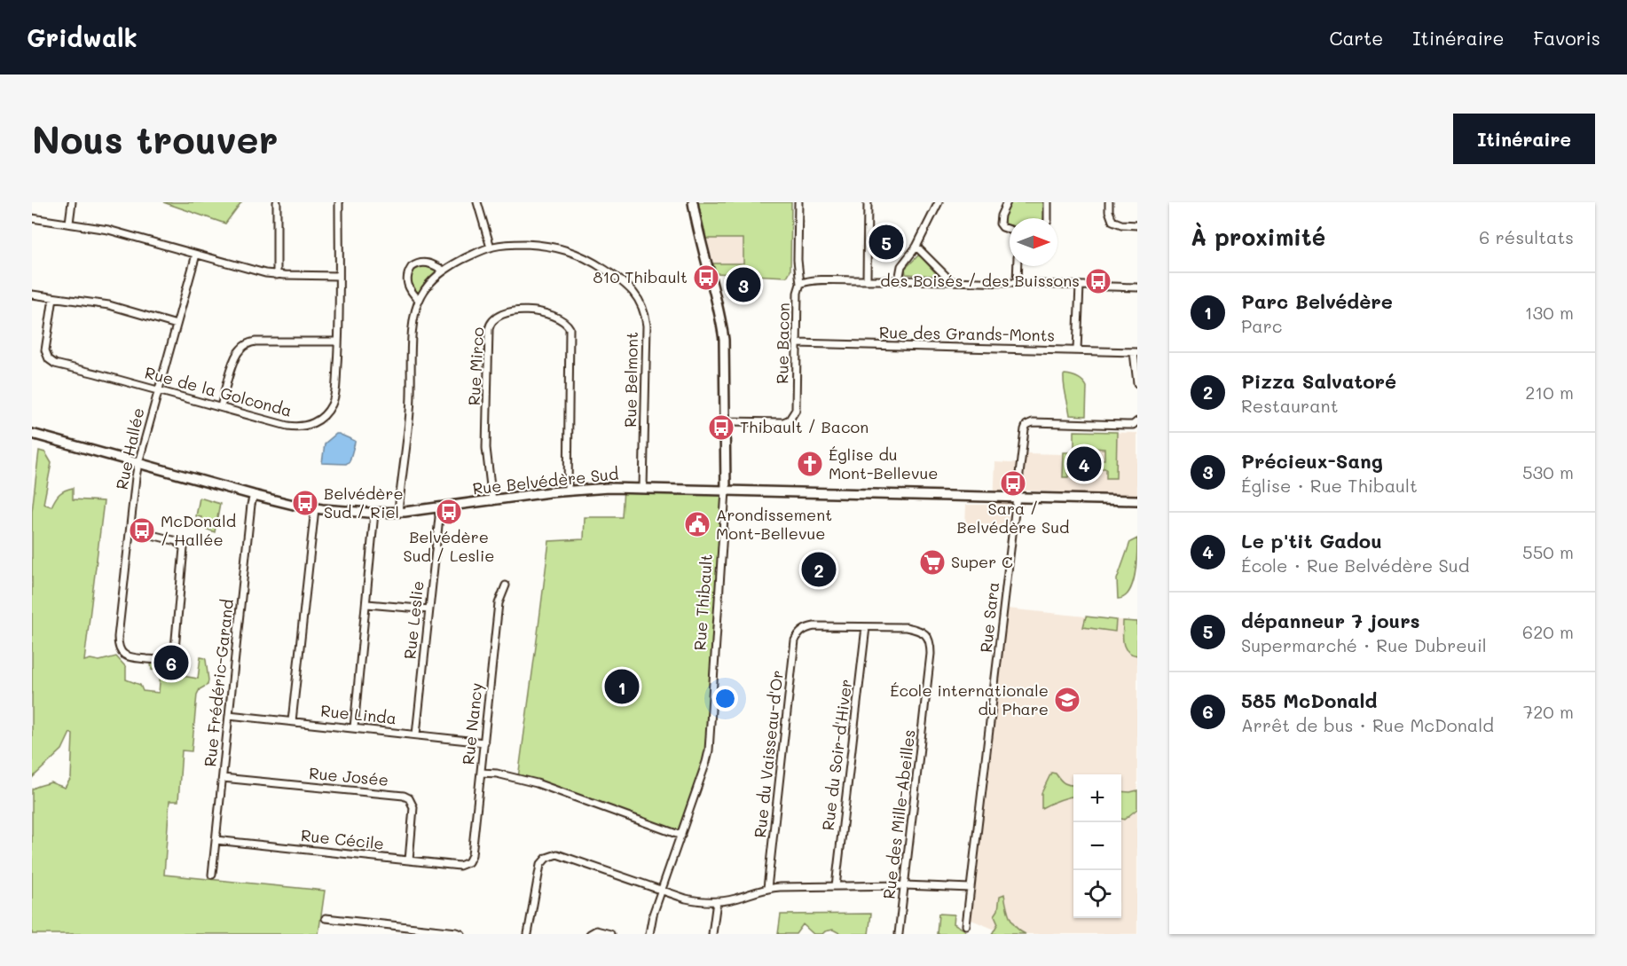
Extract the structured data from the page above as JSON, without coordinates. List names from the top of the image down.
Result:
{
  "streets": {
    "street": [
      "Rue des Grands-Monts",
      "Rue Bacon",
      "Rue Mirco",
      "Rue Belmont",
      "Rue de la Golconda",
      "Rue Hallée",
      "Rue Belvédère Sud",
      "Rue Thibault",
      "Rue Sara",
      "Rue Leslie",
      "Rue Frédéric-Garand",
      "Rue Linda",
      "Rue Nancy",
      "Rue du Vaisseau-d'Or",
      "Rue du Soir-d'Hiver",
      "Rue Josée",
      "Rue des Mille-Abeilles",
      "Rue Cécile"
    ]
  },
  "crossings": [
    ["Rue des Grands-Monts", "Rue Bacon"],
    ["Rue Bacon", "Rue Thibault"],
    ["Rue Mirco", "Rue Belvédère Sud"],
    ["Rue Belmont", "Rue Belvédère Sud"],
    ["Rue de la Golconda", "Rue Hallée"],
    ["Rue Hallée", "Rue Belvédère Sud"],
    ["Rue Belvédère Sud", "Rue Thibault"],
    ["Rue Belvédère Sud", "Rue Sara"],
    ["Rue Belvédère Sud", "Rue Leslie"],
    ["Rue Belvédère Sud", "Rue Frédéric-Garand"],
    ["Rue Leslie", "Rue Linda"],
    ["Rue Frédéric-Garand", "Rue Linda"],
    ["Rue Frédéric-Garand", "Rue Josée"],
    ["Rue Frédéric-Garand", "Rue Cécile"],
    ["Rue Linda", "Rue Nancy"],
    ["Rue Nancy", "Rue Cécile"],
    ["Rue du Vaisseau-d'Or", "Rue du Soir-d'Hiver"],
    ["Rue du Vaisseau-d'Or", "Rue des Mille-Abeilles"],
    ["Rue du Soir-d'Hiver", "Rue des Mille-Abeilles"],
    ["Rue Josée", "Rue Cécile"]
  ],
  "places": {
    "bus stop": [
      "810 Thibault",
      "des Boisés / des Buissons",
      "Thibault / Bacon",
      "Sara / Belvédère Sud",
      "Belvédère Sud / Riel",
      "Belvédère Sud / Leslie",
      "McDonald / Hallée"
    ],
    "church": ["Église du Mont-Bellevue"],
    "public building": ["Arondissement Mont-Bellevue"],
    "supermarket": ["Super C"],
    "school or university": ["École internationale du Phare"]
  },
  "north": "right",
  "page": {
    "header": "Gridwalk",
    "nav": ["Carte", "Itinéraire", "Favoris"],
    "buttons": "Itinéraire",
    "title": "Nous trouver",
    "heading": ["À proximité", "6 résultats"],
    "pins": [
      "5",
      "3",
      "4",
      "2",
      "6",
      "1"
    ],
    "list": [
      {
        "mark": "1",
        "name": "Parc Belvédère",
        "note": "Parc",
        "value": "130 m"
      },
      {
        "mark": "2",
        "name": "Pizza Salvatoré",
        "note": "Restaurant",
        "value": "210 m"
      },
      {
        "mark": "3",
        "name": "Précieux-Sang",
        "note": "Église · Rue Thibault",
        "value": "530 m"
      },
      {
        "mark": "4",
        "name": "Le p'tit Gadou",
        "note": "École · Rue Belvédère Sud",
        "value": "550 m"
      },
      {
        "mark": "5",
        "name": "dépanneur 7 jours",
        "note": "Supermarché · Rue Dubreuil",
        "value": "620 m"
      },
      {
        "mark": "6",
        "name": "585 McDonald",
        "note": "Arrêt de bus · Rue McDonald",
        "value": "720 m"
      }
    ],
    "map_buttons": ["+", "−"]
  }
}
